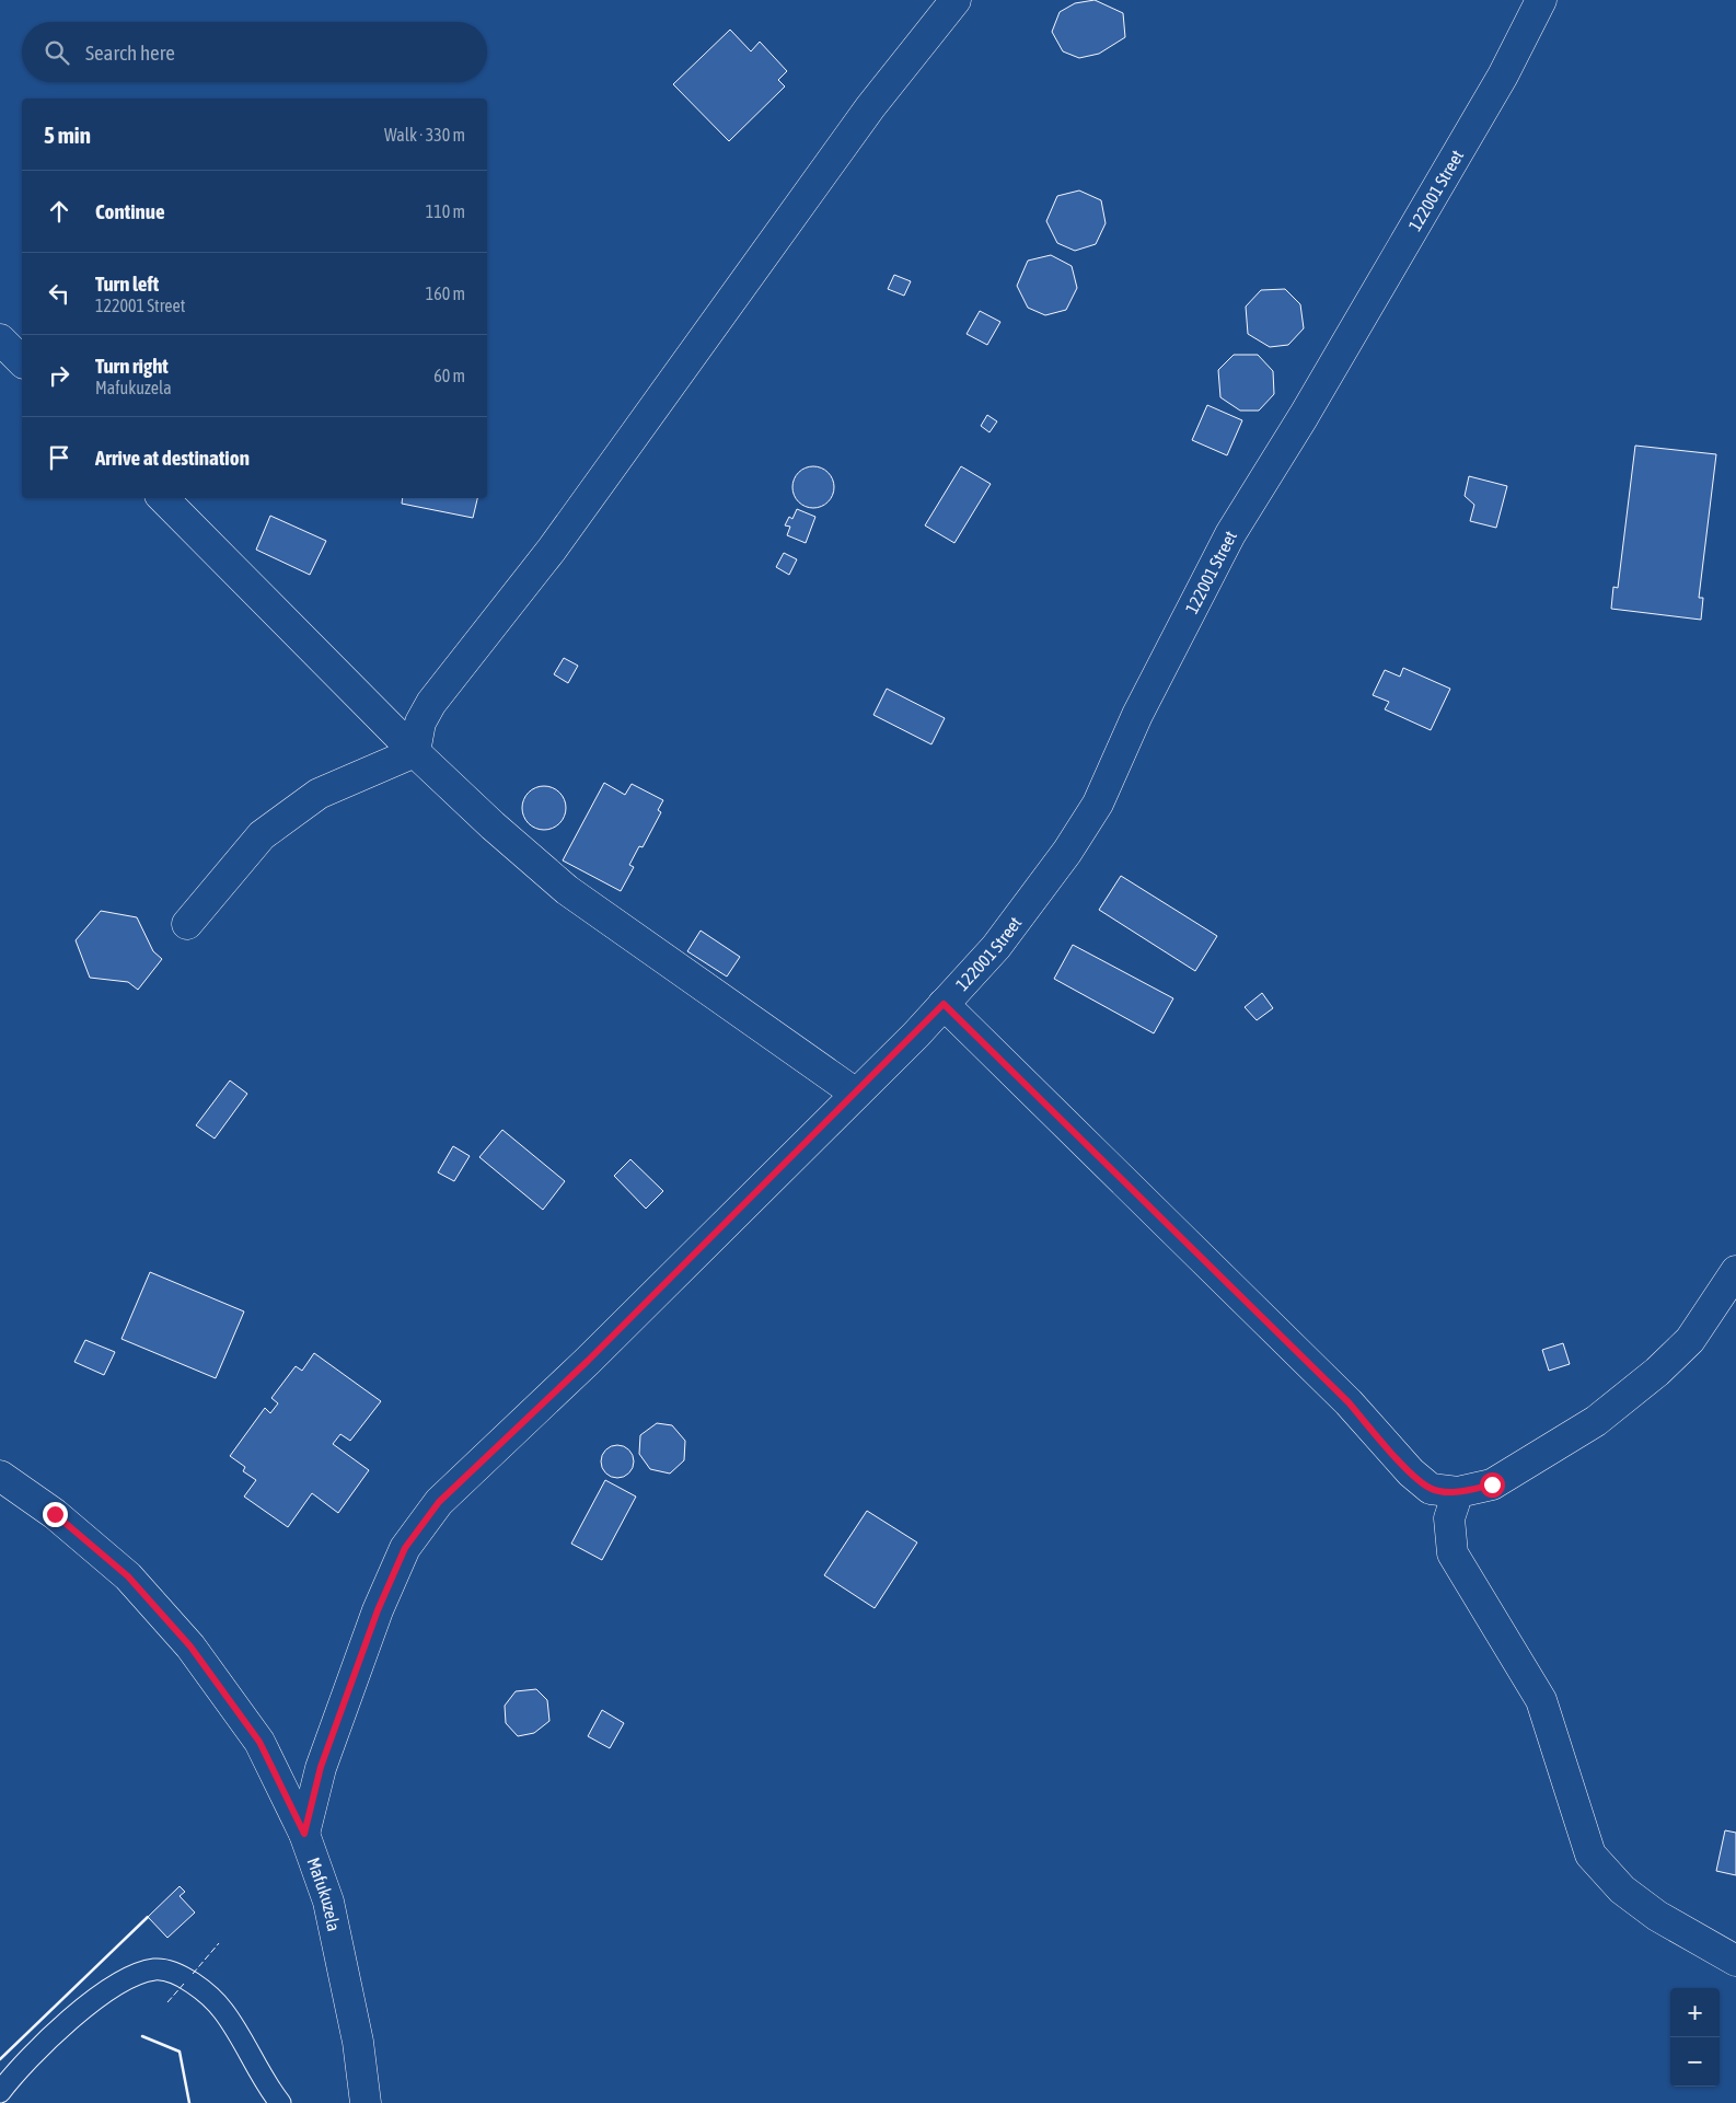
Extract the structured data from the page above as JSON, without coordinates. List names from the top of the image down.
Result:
{
  "streets": {
    "street": ["122001 Street", "Mafukuzela"]
  },
  "crossings": [
    ["122001 Street", "Mafukuzela"]
  ],
  "page": {
    "search": "Search here",
    "heading": ["5 min", "Walk · 330 m"],
    "list": [
      ["Continue", "110 m"],
      ["Turn left", "122001 Street", "160 m"],
      ["Turn right", "Mafukuzela", "60 m"],
      "Arrive at destination"
    ],
    "map_buttons": ["+", "−"]
  }
}
